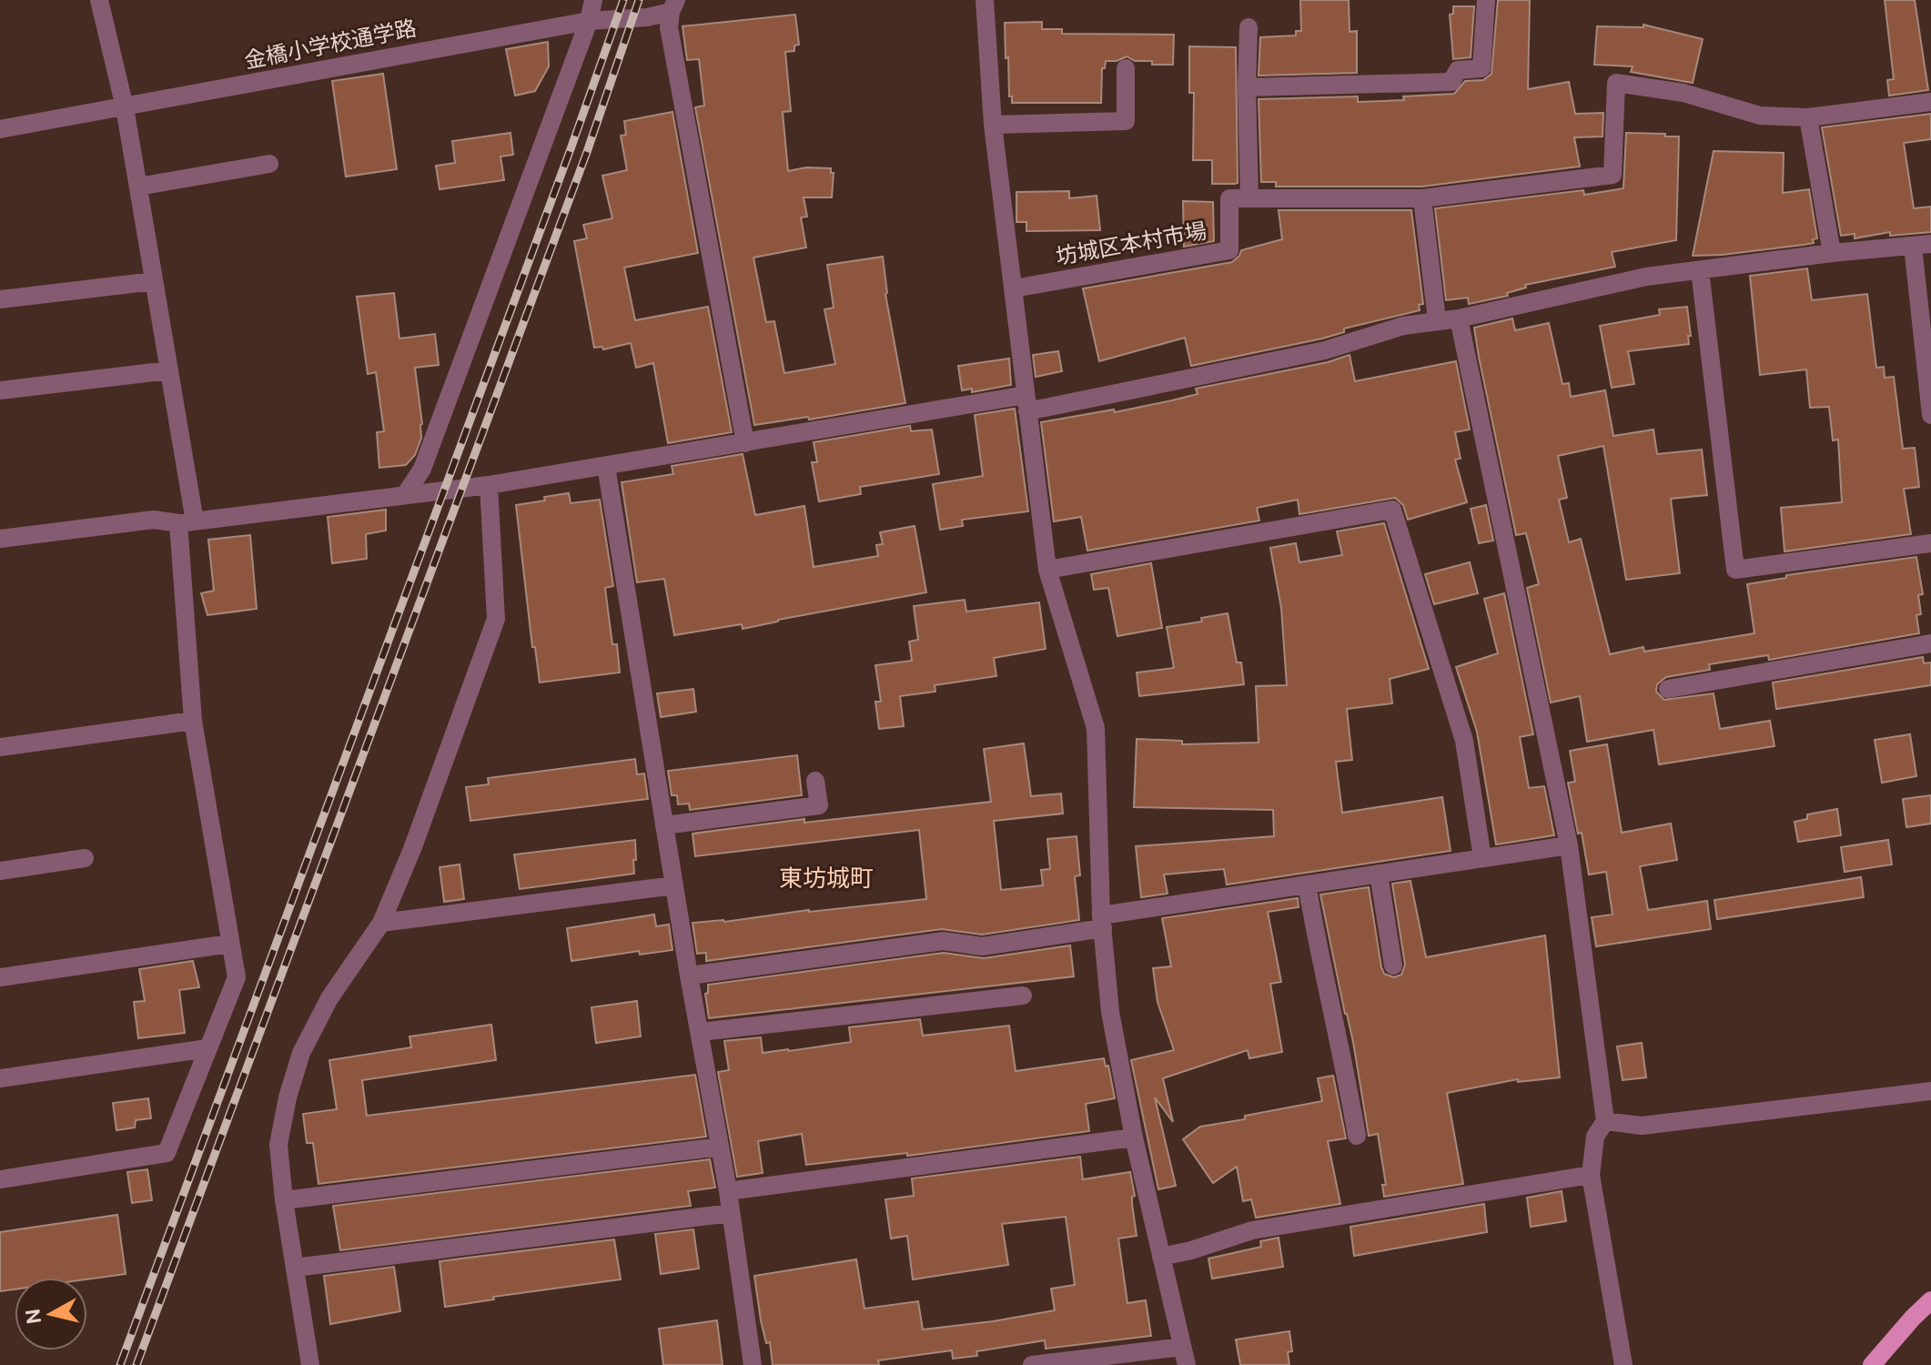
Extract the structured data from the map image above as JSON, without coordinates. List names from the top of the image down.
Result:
{
  "streets": {
    "street": ["金橋小学校通学路", "坊城区本村市場"]
  },
  "districts": ["東坊城町"],
  "north": "left"
}
